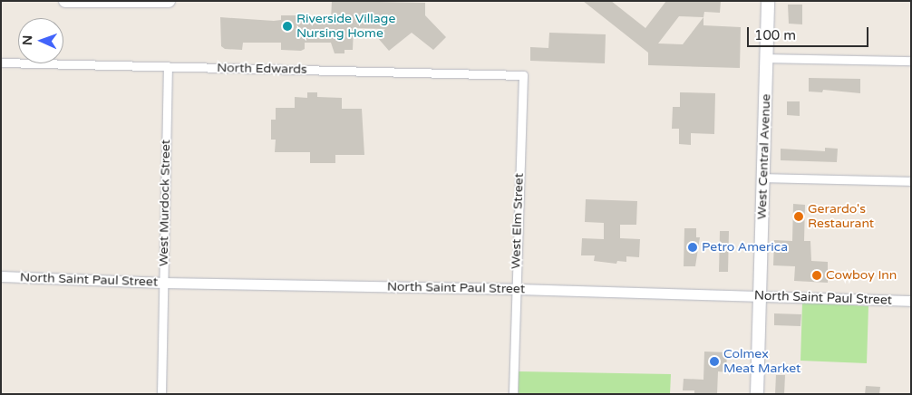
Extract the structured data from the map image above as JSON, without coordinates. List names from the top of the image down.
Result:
{
  "streets": {
    "main road": ["West Central Avenue"],
    "street": [
      "North Edwards",
      "West Murdock Street",
      "West Elm Street",
      "North Saint Paul Street"
    ]
  },
  "crossings": [
    ["North Edwards", "West Murdock Street"],
    ["North Edwards", "West Elm Street"],
    ["West Central Avenue", "North Saint Paul Street"],
    ["West Murdock Street", "North Saint Paul Street"],
    ["West Elm Street", "North Saint Paul Street"]
  ],
  "places": [
    "Riverside Village Nursing Home",
    "Gerardo's Restaurant",
    "Petro America",
    "Cowboy Inn",
    "Colmex Meat Market"
  ],
  "scale_bar": "100 m",
  "north": "left"
}
